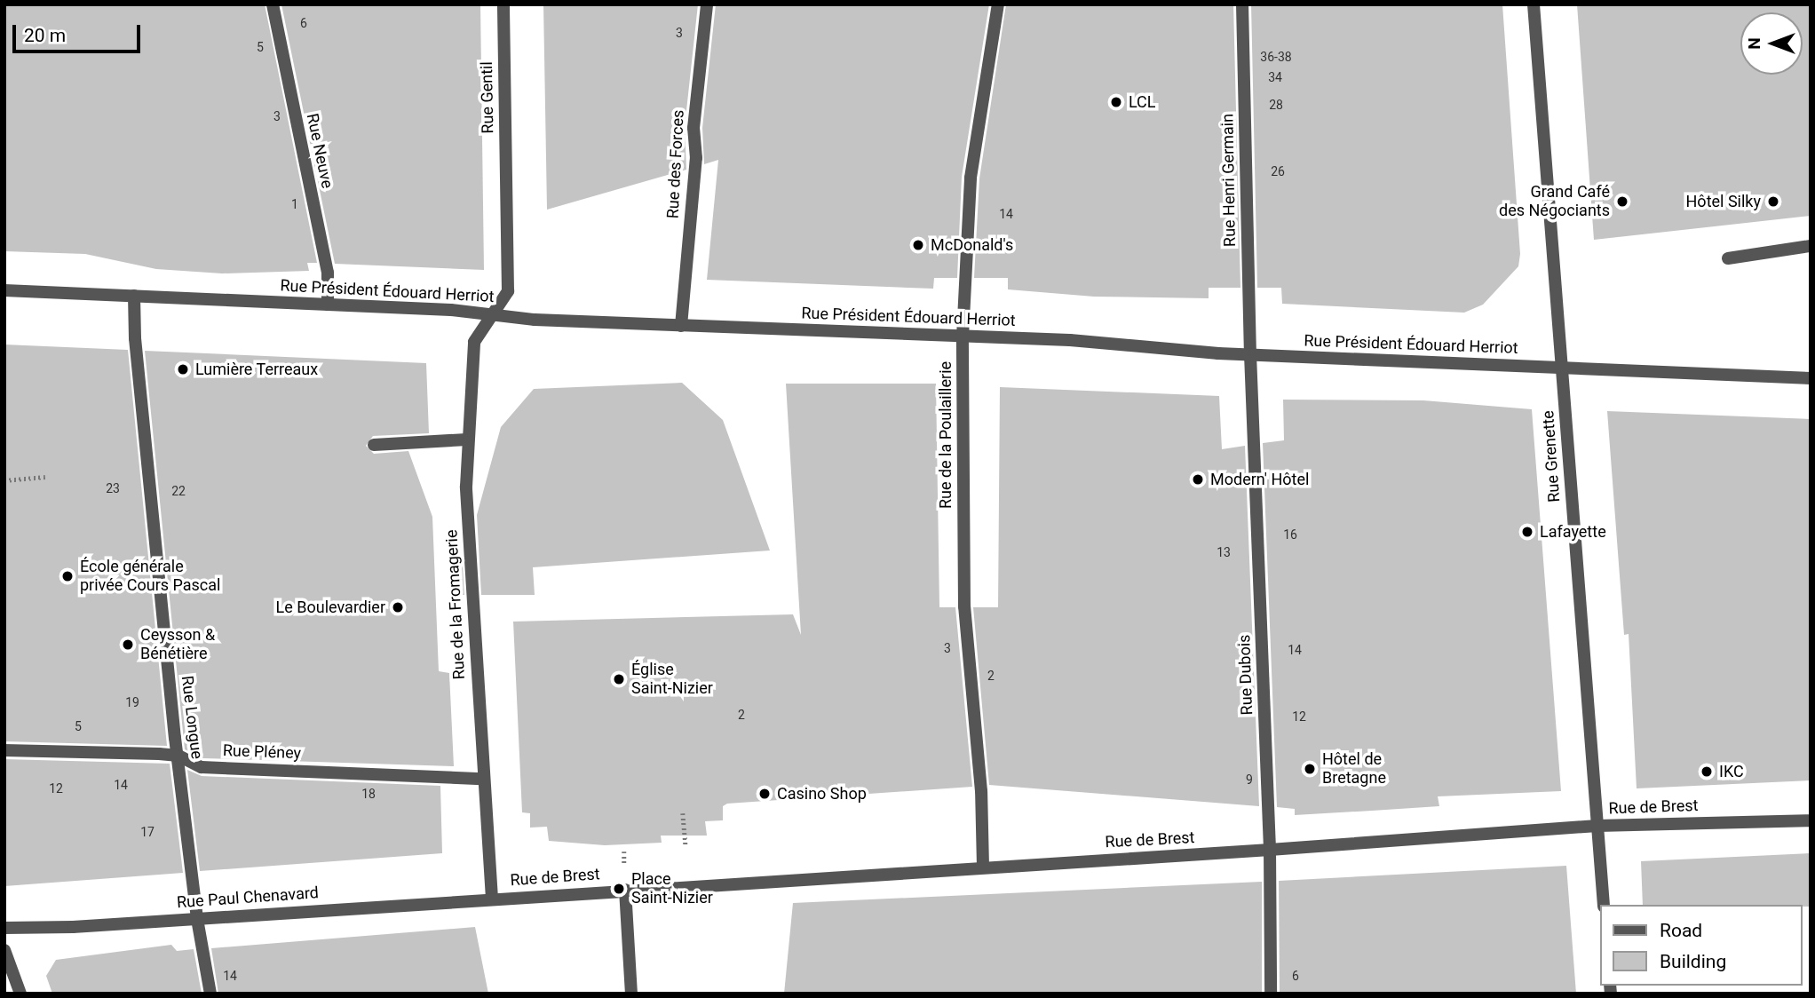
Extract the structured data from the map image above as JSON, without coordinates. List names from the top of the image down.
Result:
{
  "streets": {
    "street": [
      "Rue Gentil",
      "Rue Neuve",
      "Rue des Forces",
      "Rue Henri Germain",
      "Rue Président Édouard Herriot",
      "Rue de la Poulaillerie",
      "Rue Grenette",
      "Rue de la Fromagerie",
      "Rue Dubois",
      "Rue Longue",
      "Rue Pléney",
      "Rue de Brest",
      "Rue Paul Chenavard"
    ]
  },
  "crossings": [
    ["Rue Gentil", "Rue Président Édouard Herriot"],
    ["Rue Gentil", "Rue de la Fromagerie"],
    ["Rue Neuve", "Rue Président Édouard Herriot"],
    ["Rue des Forces", "Rue Président Édouard Herriot"],
    ["Rue Henri Germain", "Rue Président Édouard Herriot"],
    ["Rue Henri Germain", "Rue Dubois"],
    ["Rue Président Édouard Herriot", "Rue de la Poulaillerie"],
    ["Rue Président Édouard Herriot", "Rue Grenette"],
    ["Rue Président Édouard Herriot", "Rue de la Fromagerie"],
    ["Rue Président Édouard Herriot", "Rue Dubois"],
    ["Rue Président Édouard Herriot", "Rue Longue"],
    ["Rue de la Poulaillerie", "Rue de Brest"],
    ["Rue Grenette", "Rue de Brest"],
    ["Rue de la Fromagerie", "Rue Pléney"],
    ["Rue de la Fromagerie", "Rue de Brest"],
    ["Rue de la Fromagerie", "Rue Paul Chenavard"],
    ["Rue Dubois", "Rue de Brest"],
    ["Rue Longue", "Rue Pléney"],
    ["Rue Longue", "Rue Paul Chenavard"],
    ["Rue de Brest", "Rue Paul Chenavard"]
  ],
  "places": [
    "LCL",
    "Grand Café des Négociants",
    "Hôtel Silky",
    "McDonald's",
    "Lumière Terreaux",
    "Modern' Hôtel",
    "Lafayette",
    "École générale privée Cours Pascal",
    "Le Boulevardier",
    "Ceysson & Bénétière",
    "Église Saint-Nizier",
    "Hôtel de Bretagne",
    "IKC",
    "Casino Shop",
    "Place Saint-Nizier"
  ],
  "house_numbers": [
    "6",
    "3",
    "5",
    "36-38",
    "34",
    "28",
    "3",
    "26",
    "1",
    "14",
    "23",
    "22",
    "16",
    "13",
    "3",
    "14",
    "2",
    "19",
    "2",
    "12",
    "5",
    "9",
    "14",
    "12",
    "18",
    "17",
    "14",
    "6"
  ],
  "legend": ["Road", "Building"],
  "scale_bar": "20 m",
  "north": "left"
}
